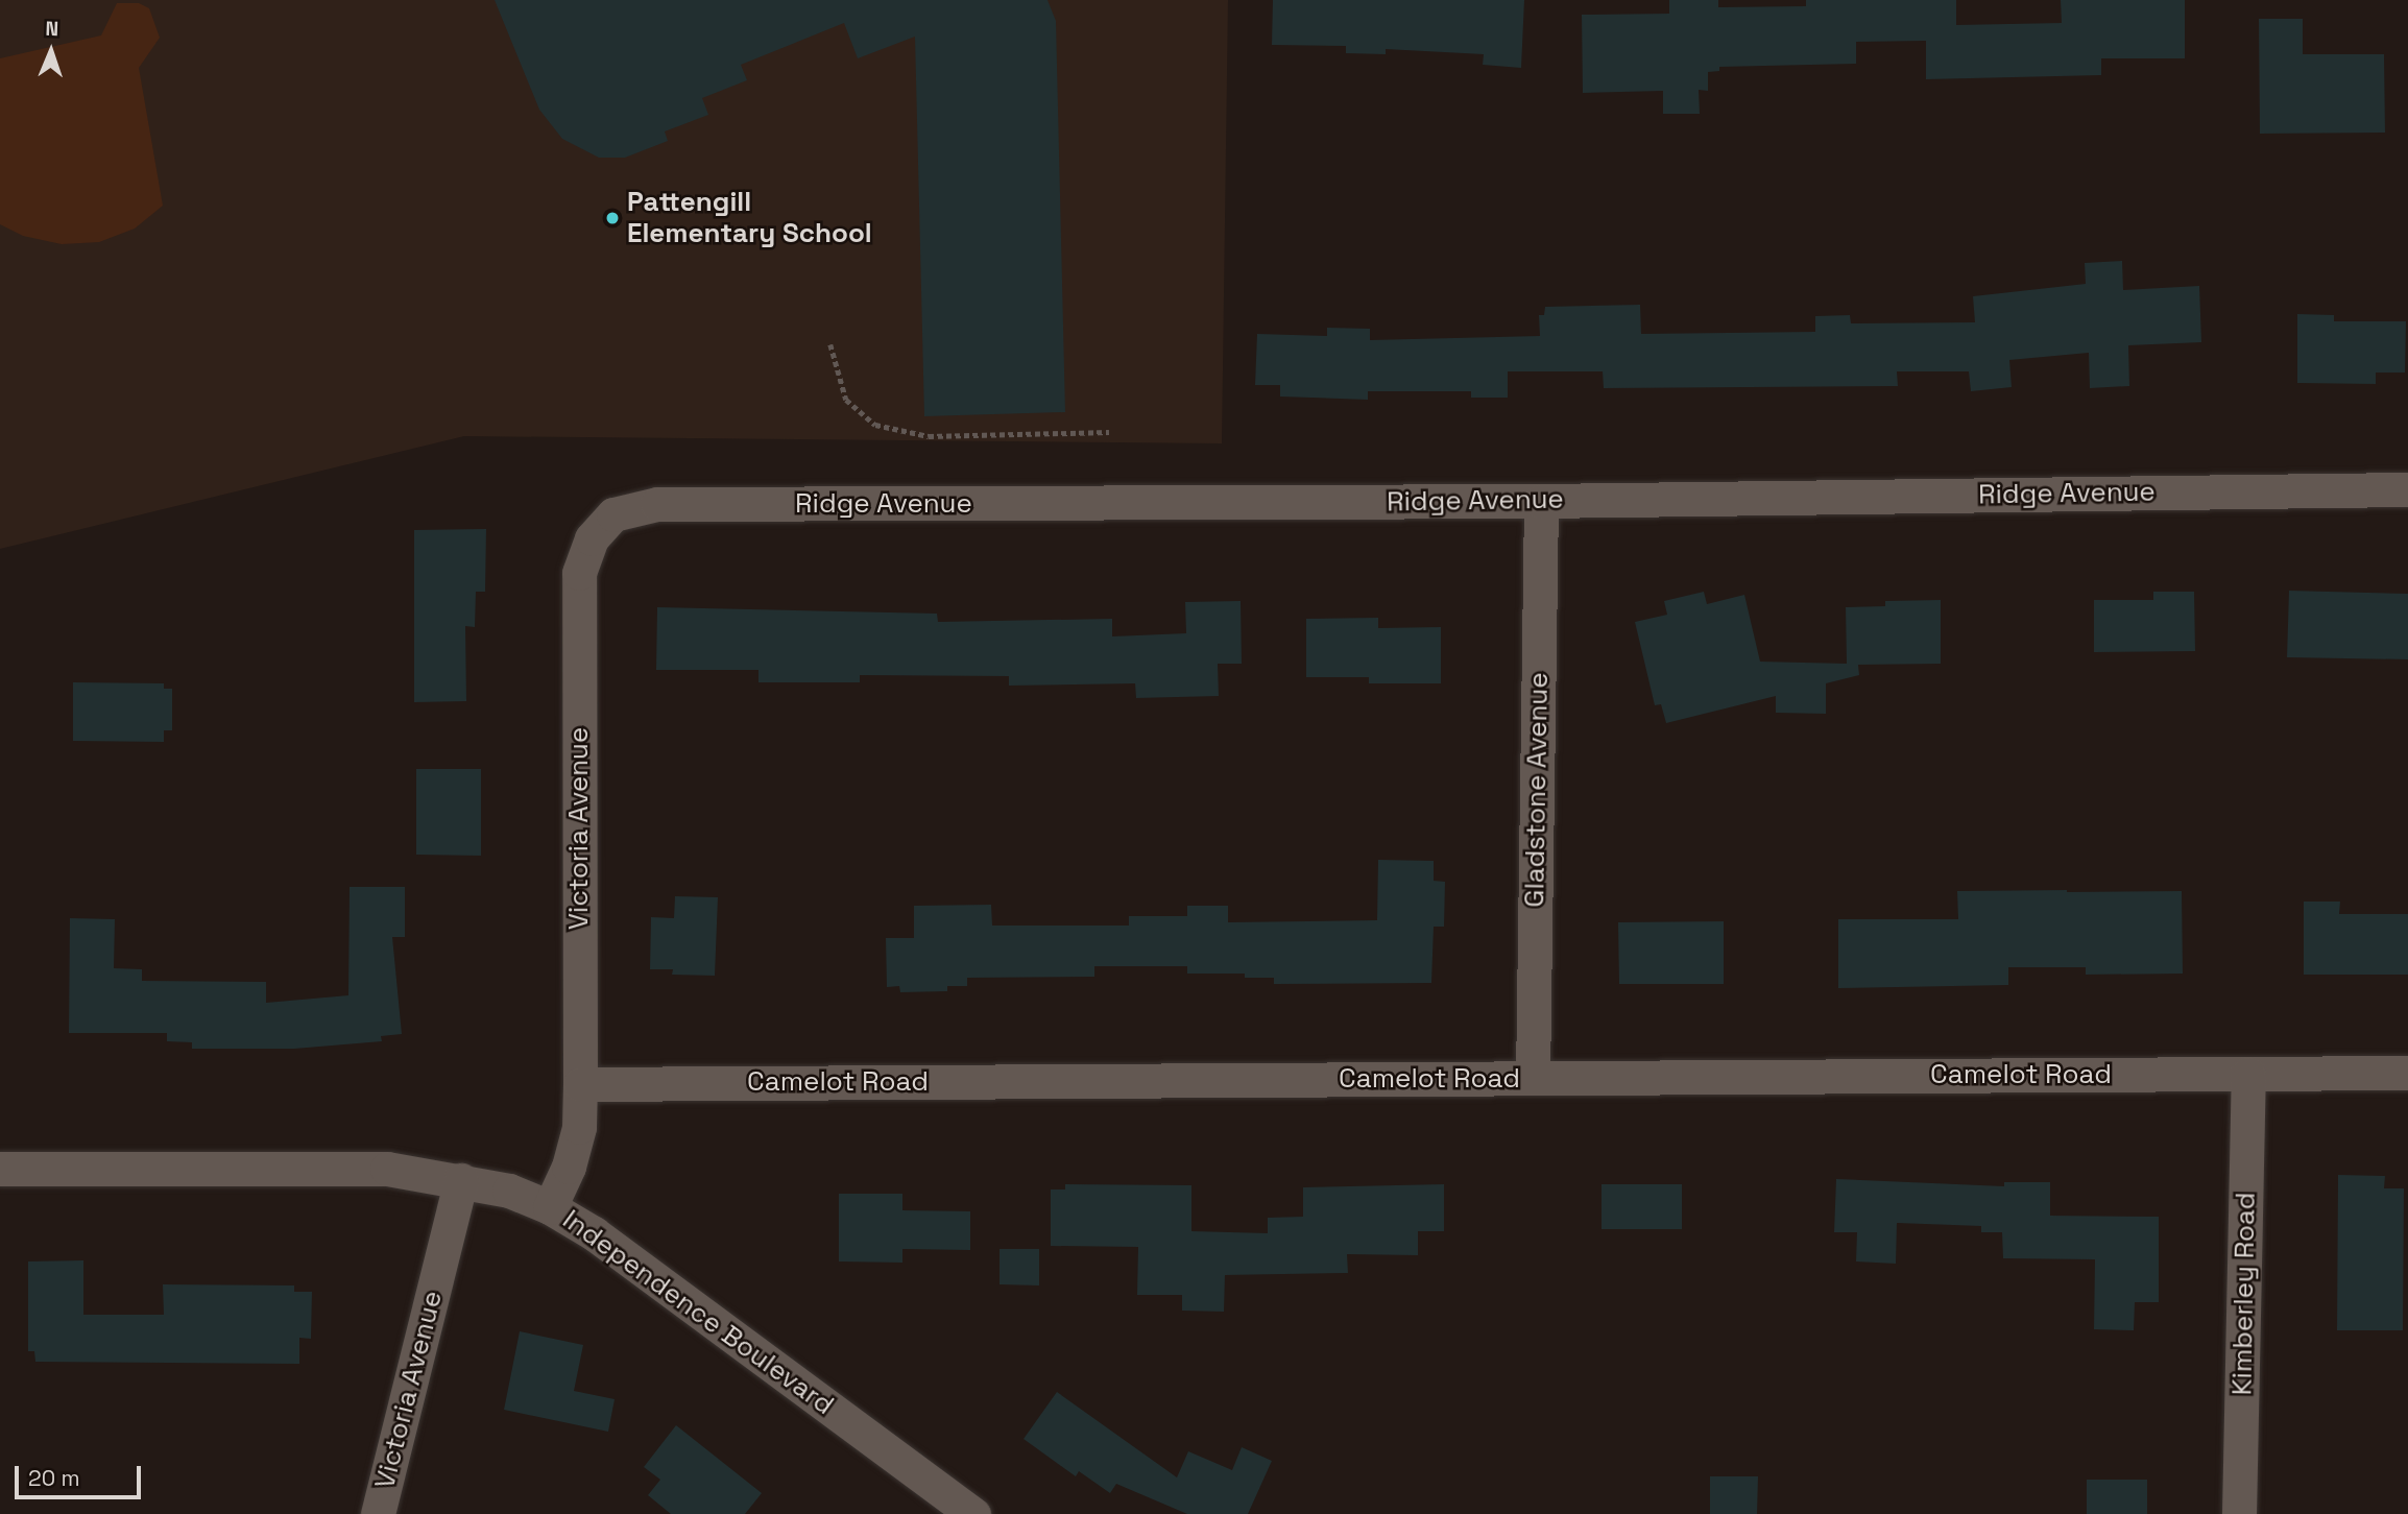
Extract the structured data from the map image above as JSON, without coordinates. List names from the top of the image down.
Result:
{
  "streets": {
    "street": [
      "Ridge Avenue",
      "Gladstone Avenue",
      "Victoria Avenue",
      "Camelot Road",
      "Kimberley Road",
      "Independence Boulevard"
    ]
  },
  "crossings": [
    ["Ridge Avenue", "Gladstone Avenue"],
    ["Ridge Avenue", "Victoria Avenue"],
    ["Gladstone Avenue", "Camelot Road"],
    ["Victoria Avenue", "Camelot Road"],
    ["Victoria Avenue", "Independence Boulevard"],
    ["Camelot Road", "Kimberley Road"]
  ],
  "places": ["Pattengill Elementary School"],
  "scale_bar": "20 m",
  "north": "top"
}
